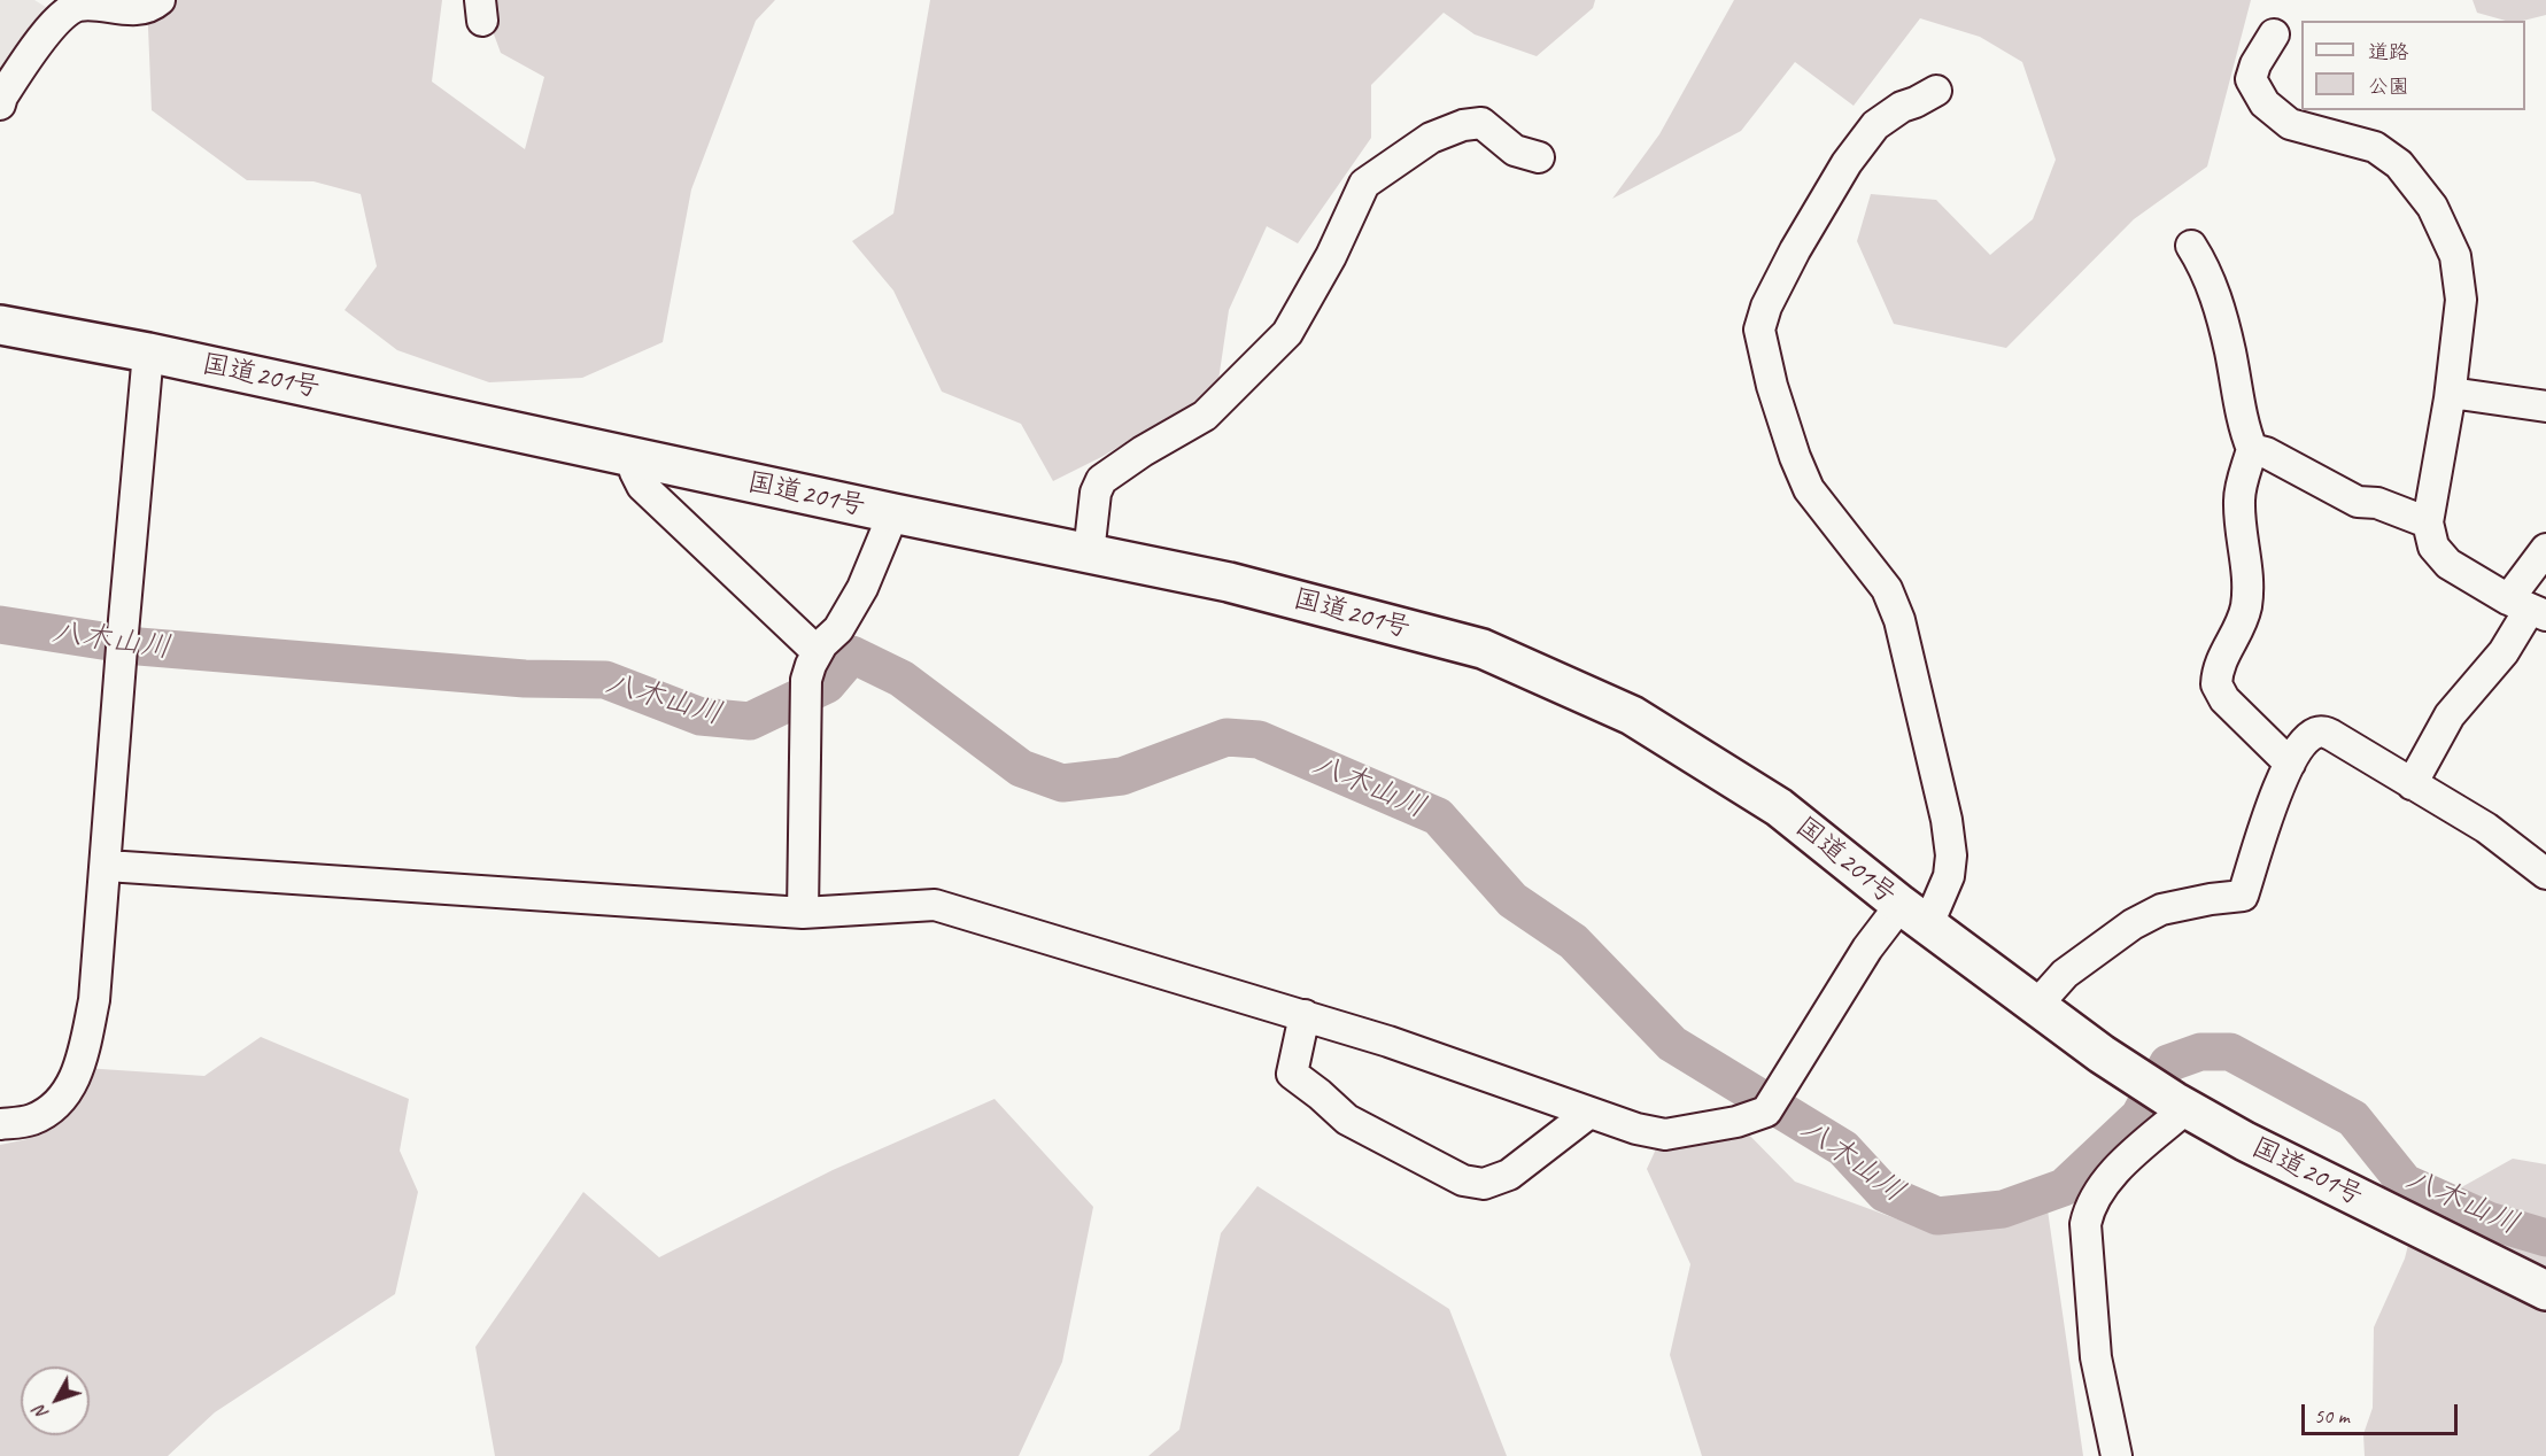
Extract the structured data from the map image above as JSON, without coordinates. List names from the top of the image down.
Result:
{
  "streets": {
    "highway": ["国道201号"]
  },
  "water": ["八木山川"],
  "legend": ["道路", "公園"],
  "scale_bar": "50 m",
  "north": "bottom left"
}
